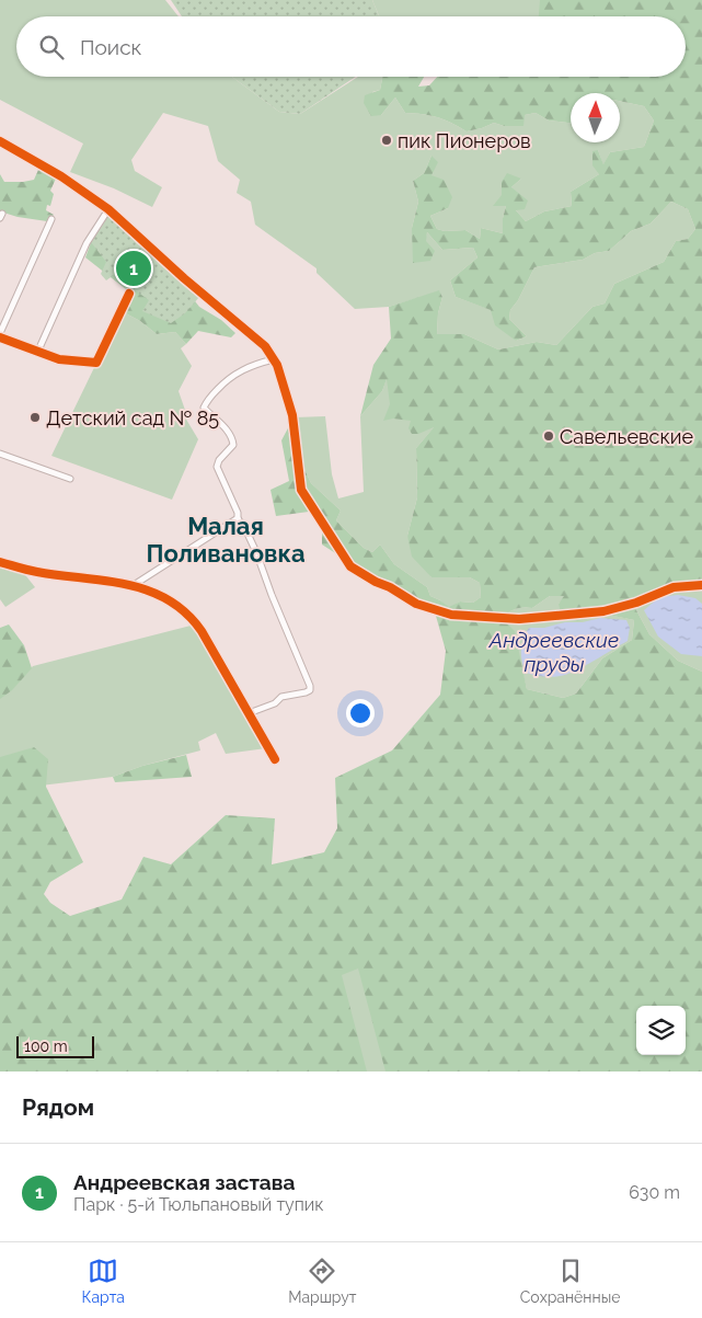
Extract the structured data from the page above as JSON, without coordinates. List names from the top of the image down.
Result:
{
  "districts": ["Малая Поливановка"],
  "water": ["Андреевские пруды"],
  "places": ["пик Пионеров", "Детский сад № 85", "Савельевские"],
  "scale_bar": "100 m",
  "north": "top",
  "page": {
    "search": "Поиск",
    "pins": "1",
    "scale": "100 m",
    "heading": "Рядом",
    "list": [
      {
        "mark": "1",
        "name": "Андреевская застава",
        "note": "Парк · 5-й Тюльпановый тупик",
        "value": "630 m"
      }
    ],
    "nav": ["Карта", "Маршрут", "Сохранённые"]
  }
}
